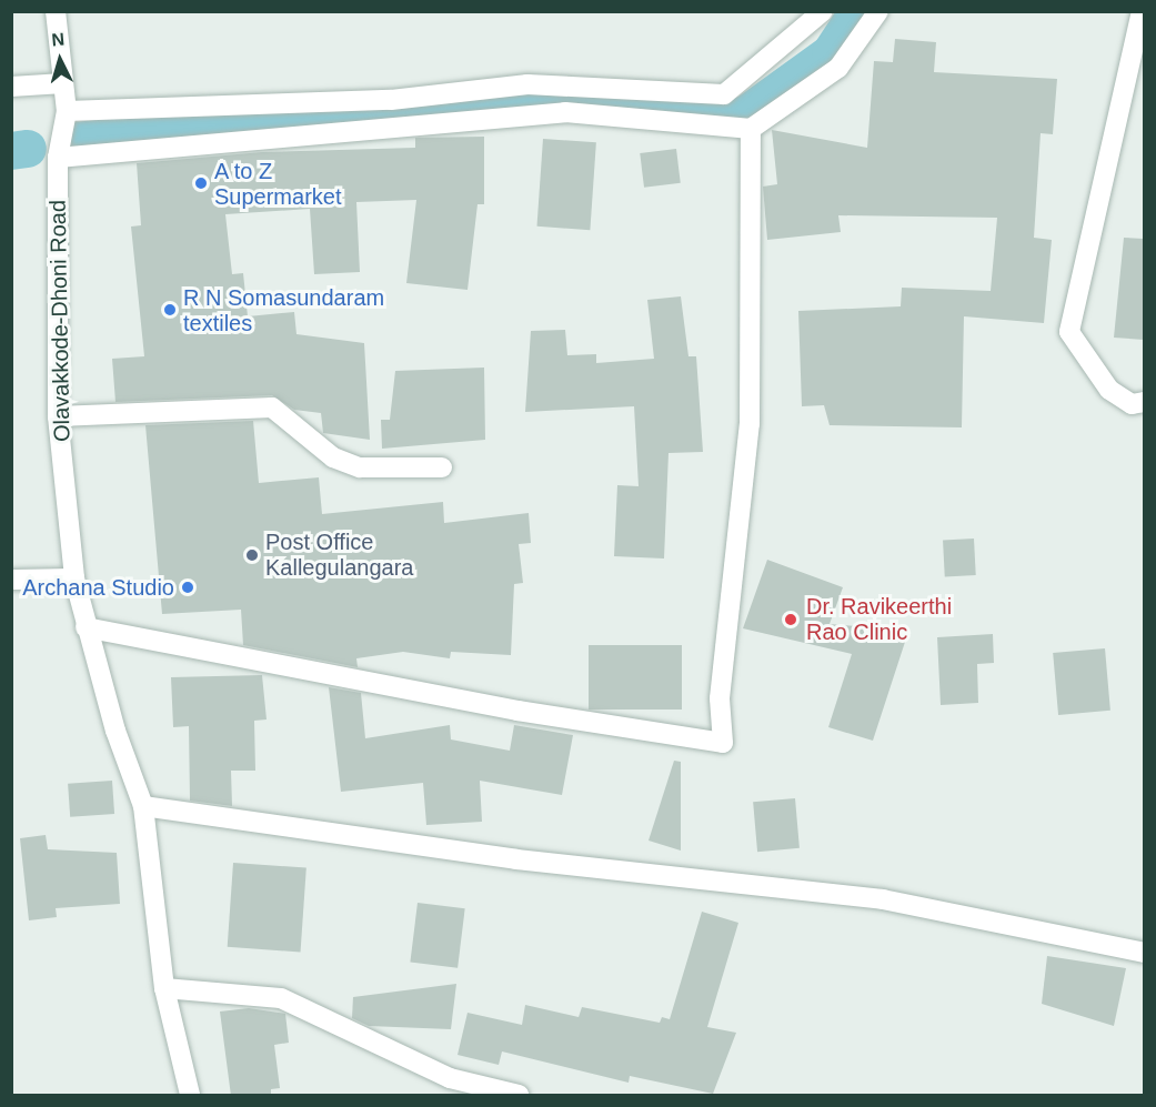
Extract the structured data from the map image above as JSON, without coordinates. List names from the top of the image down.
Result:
{
  "streets": {
    "street": ["Olavakkode-Dhoni Road"]
  },
  "places": [
    "A to Z Supermarket",
    "R N Somasundaram textiles",
    "Post Office Kallegulangara",
    "Archana Studio",
    "Dr. Ravikeerthi Rao Clinic"
  ],
  "north": "top"
}
